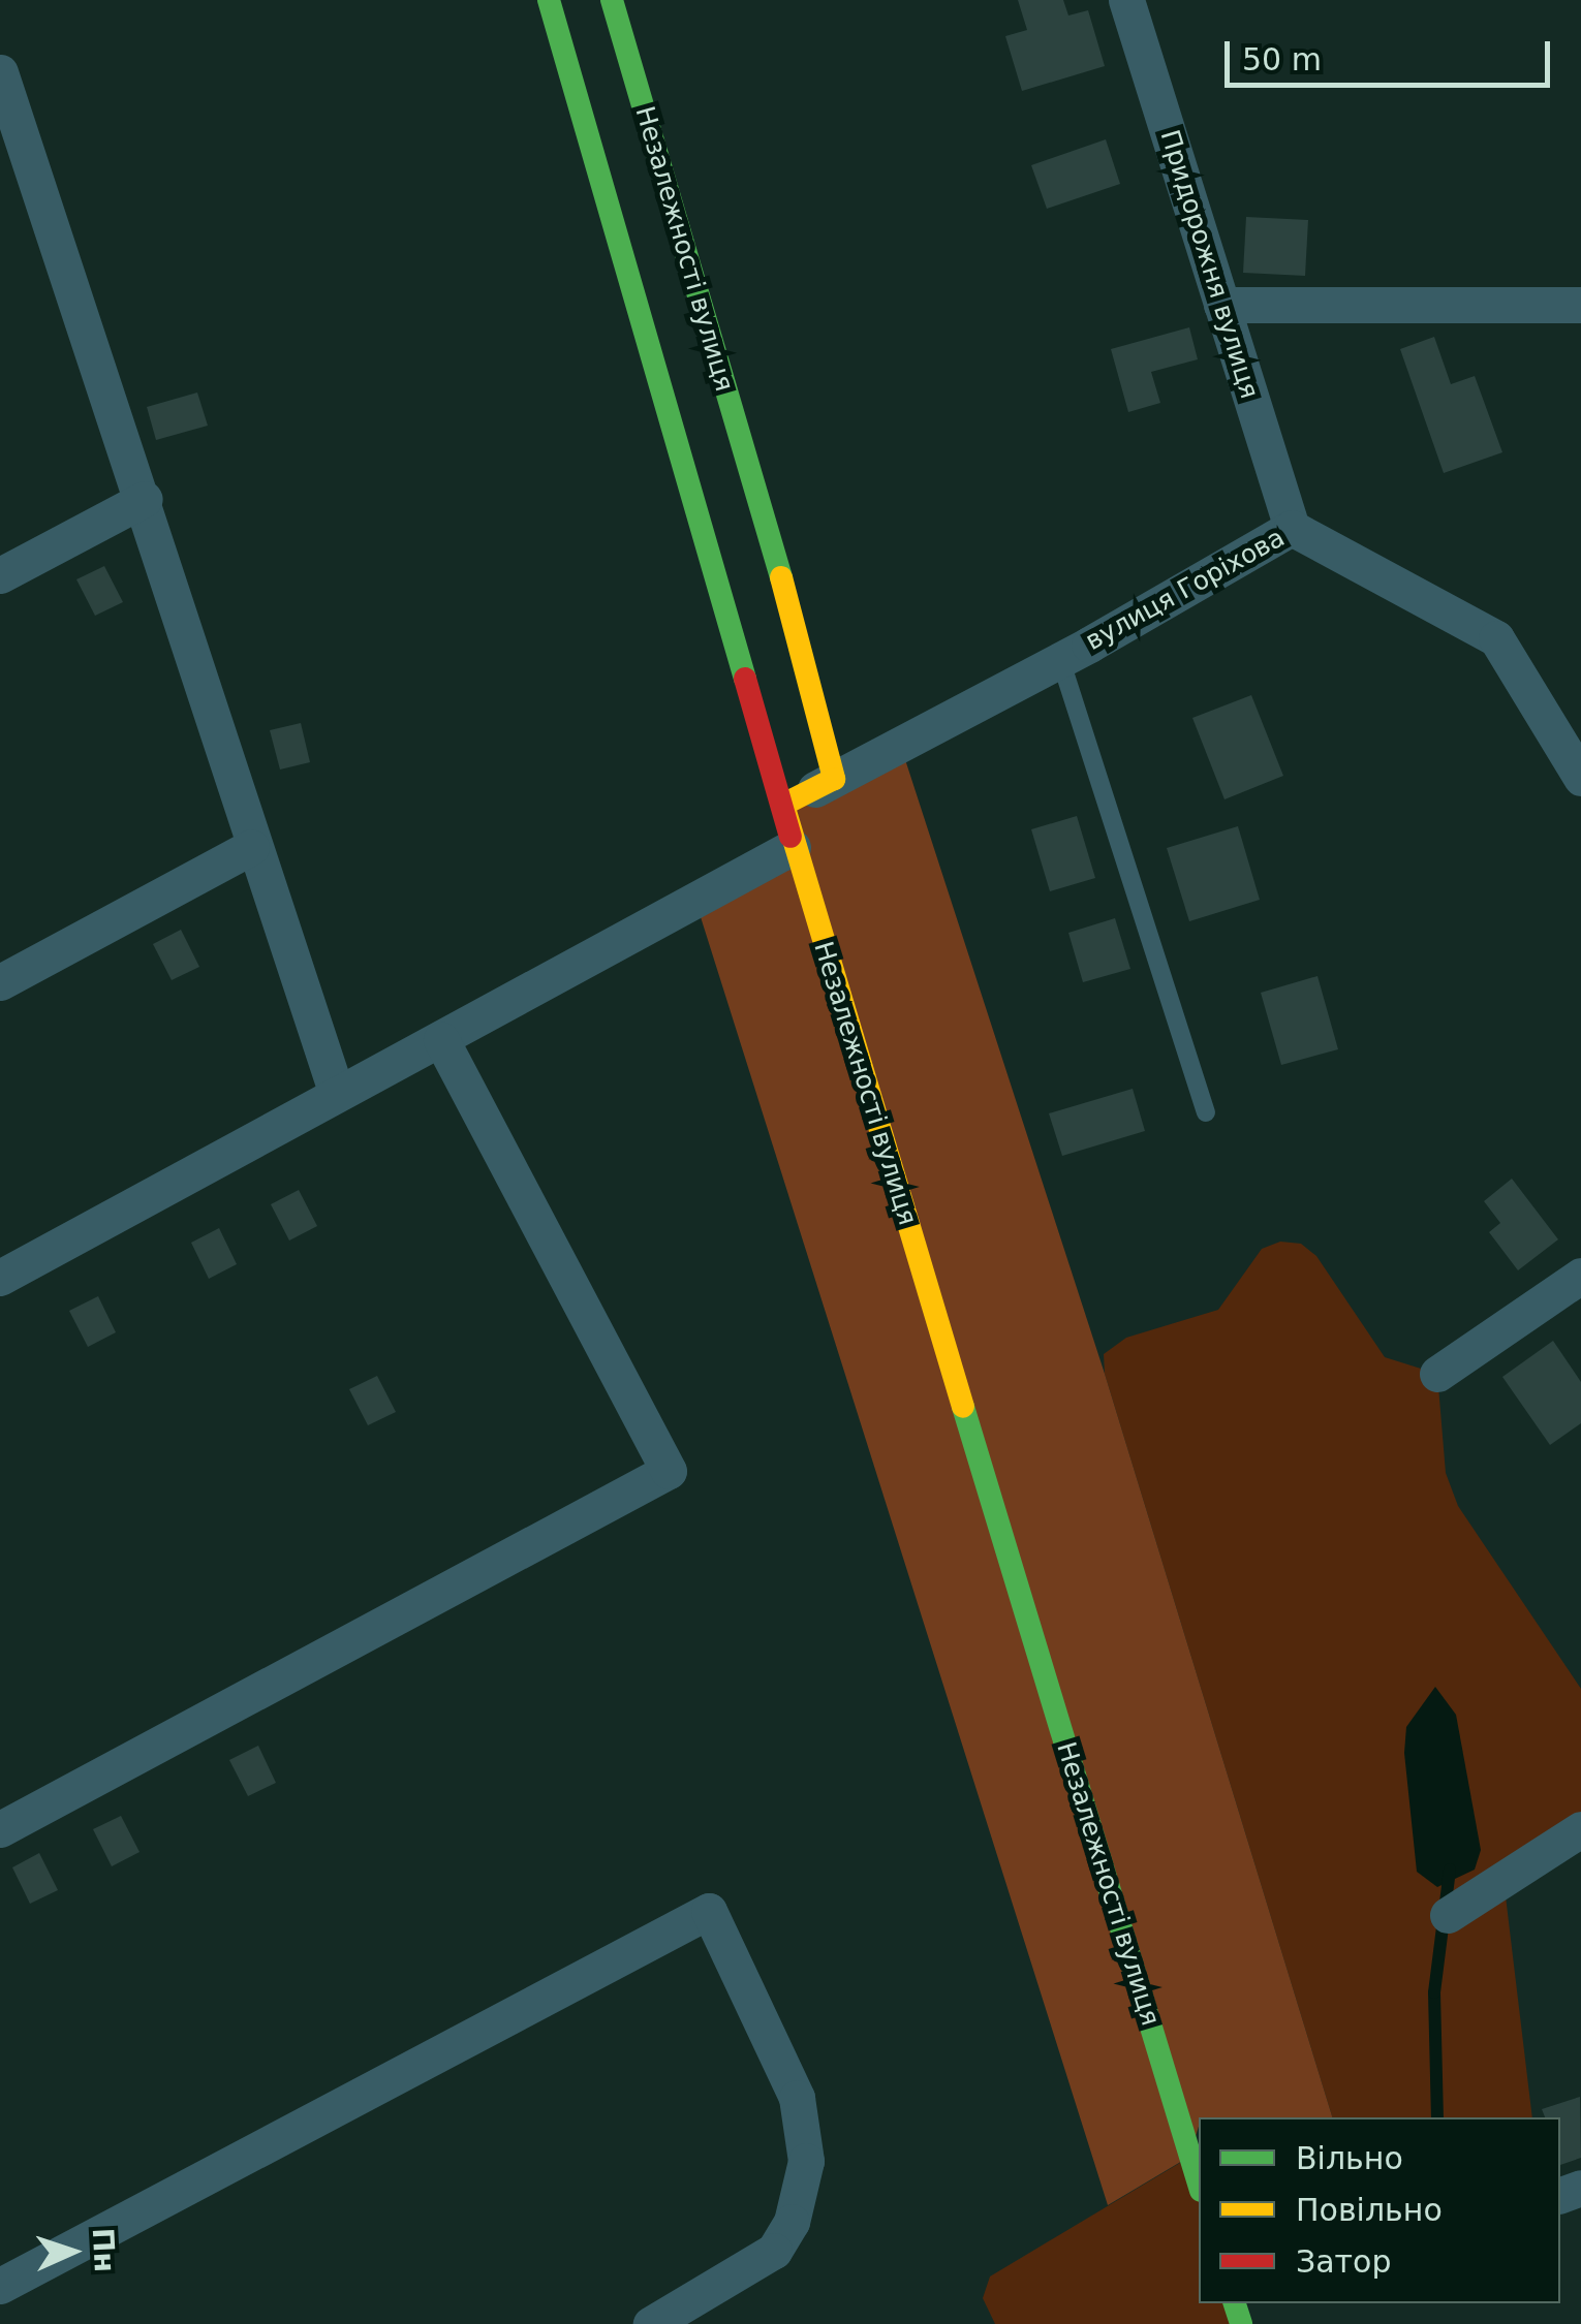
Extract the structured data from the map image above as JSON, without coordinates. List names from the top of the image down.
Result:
{
  "streets": {
    "street": ["Незалежності вулиця", "Придорожня вулиця", "вулиця Горіхова"]
  },
  "crossings": [
    ["Незалежності вулиця", "вулиця Горіхова"],
    ["Придорожня вулиця", "вулиця Горіхова"]
  ],
  "legend": ["Вільно", "Повільно", "Затор"],
  "scale_bar": "50 m",
  "north": "right"
}
